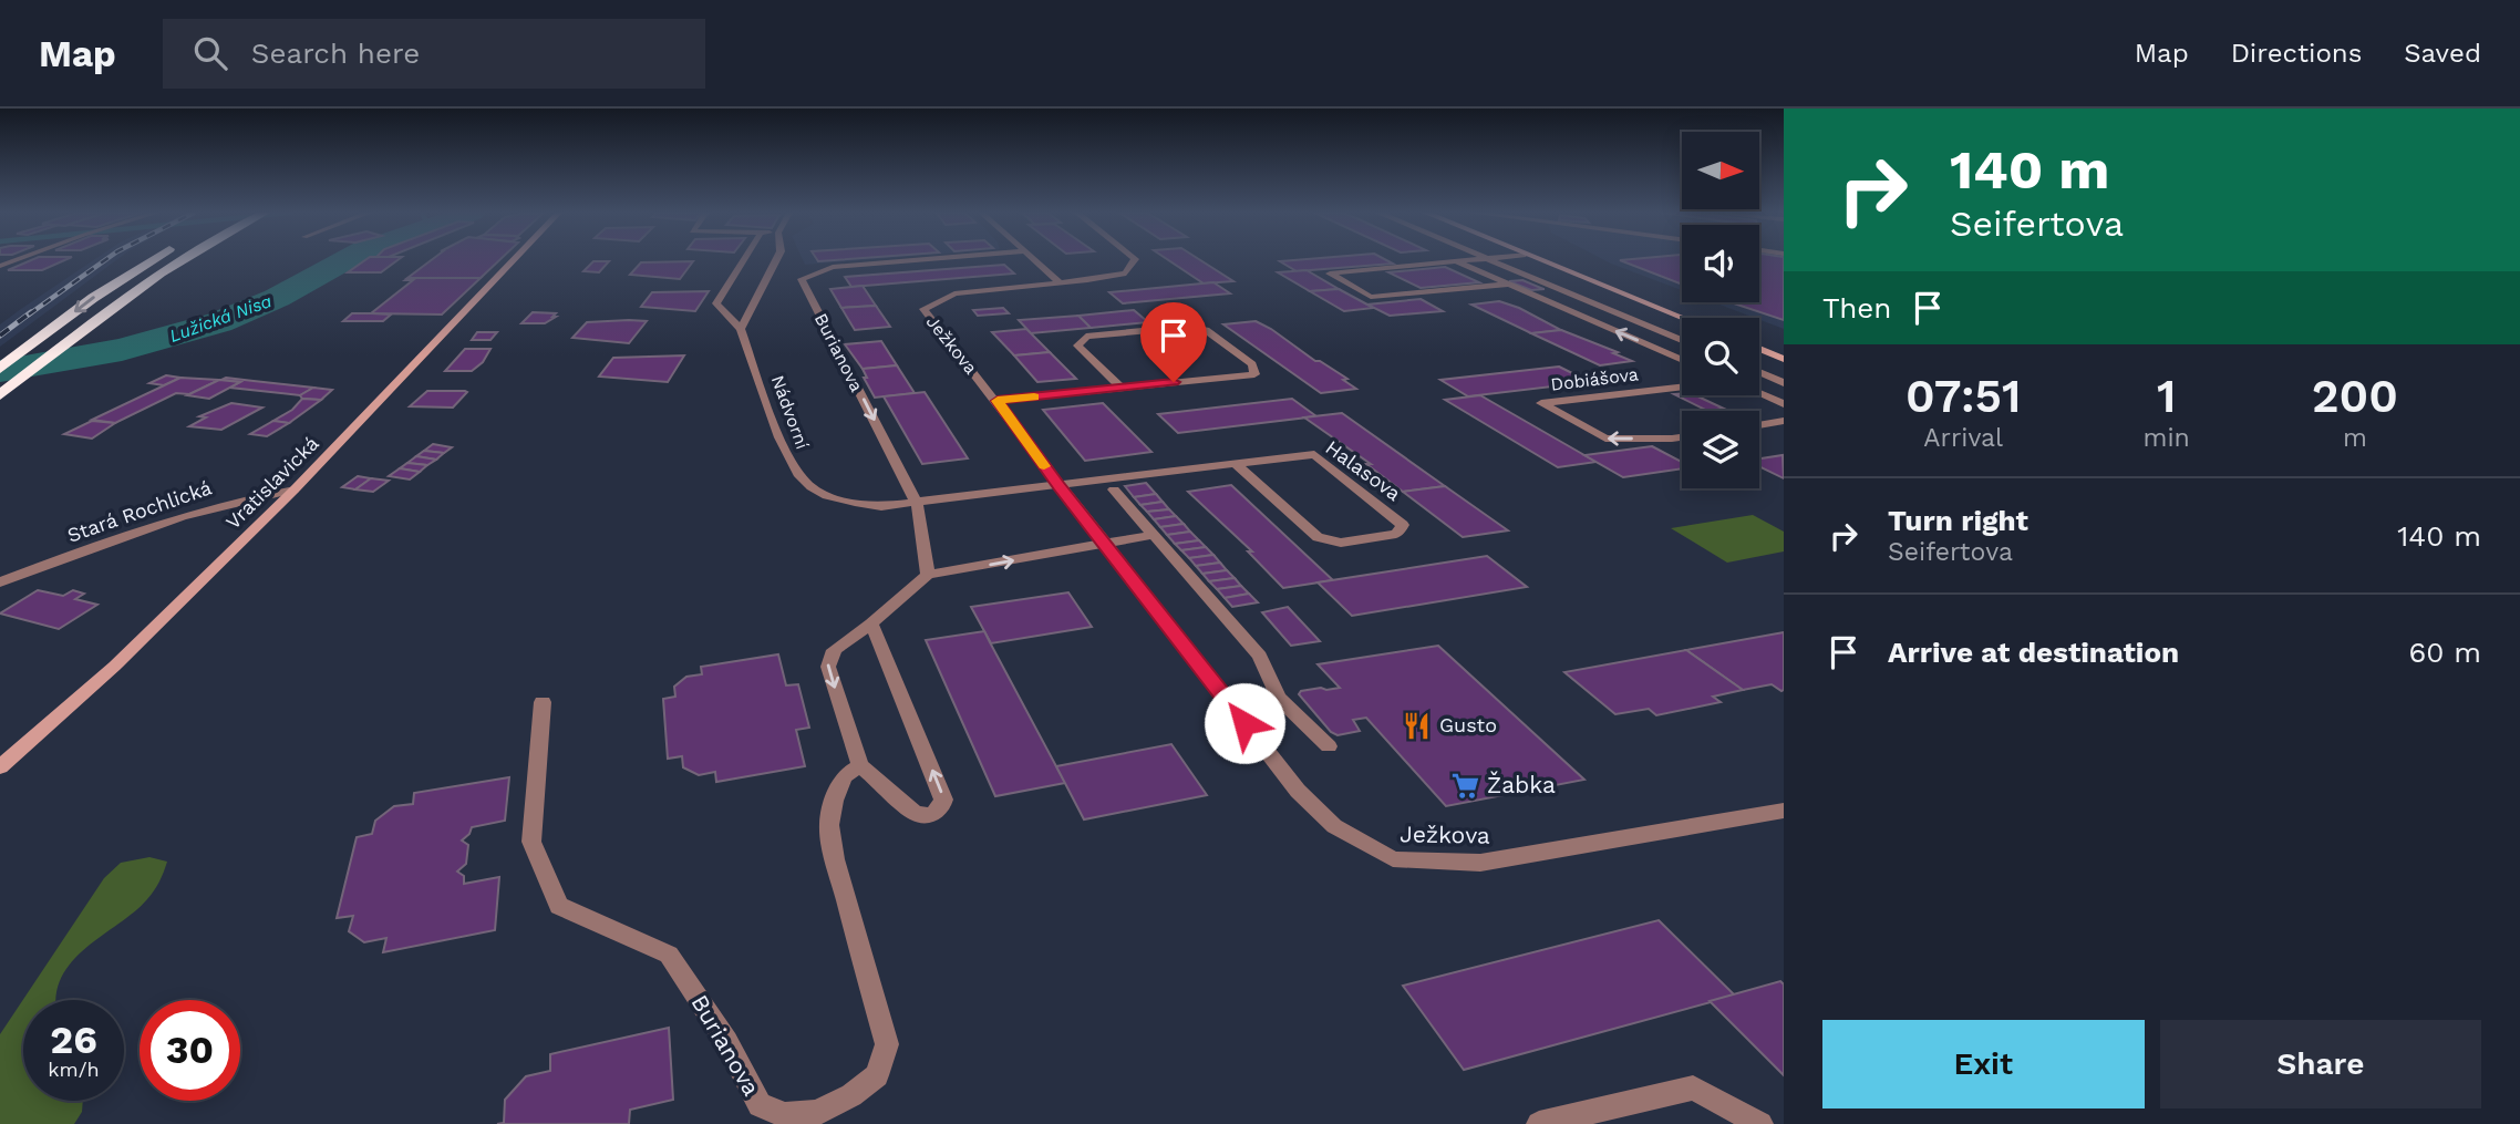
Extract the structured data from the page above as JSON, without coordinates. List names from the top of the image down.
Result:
{
  "streets": {
    "street": [
      "Ježkova",
      "Burianova",
      "Dobiášova",
      "Nádvorní",
      "Halasova",
      "Vratislavická",
      "Stará Rochlická"
    ]
  },
  "crossings": [
    ["Ježkova", "Halasova"],
    ["Burianova", "Nádvorní"],
    ["Vratislavická", "Stará Rochlická"]
  ],
  "water": ["Lužická Nisa"],
  "places": {
    "restaurant": ["Gusto"],
    "supermarket": ["Žabka"]
  },
  "north": "right",
  "page": {
    "header": "Map",
    "search": "Search here",
    "nav": ["Map", "Directions", "Saved"],
    "turn": ["140 m", "Seifertova"],
    "then": "Then",
    "eta": [
      "07:51",
      "Arrival",
      "1",
      "min",
      "200",
      "m"
    ],
    "list": [
      {
        "name": "Turn right",
        "note": "Seifertova",
        "value": "140 m"
      },
      {
        "name": "Arrive at destination",
        "value": "60 m"
      }
    ],
    "speed": "26 km/h",
    "limit": "30",
    "buttons": ["Exit", "Share"]
  }
}
